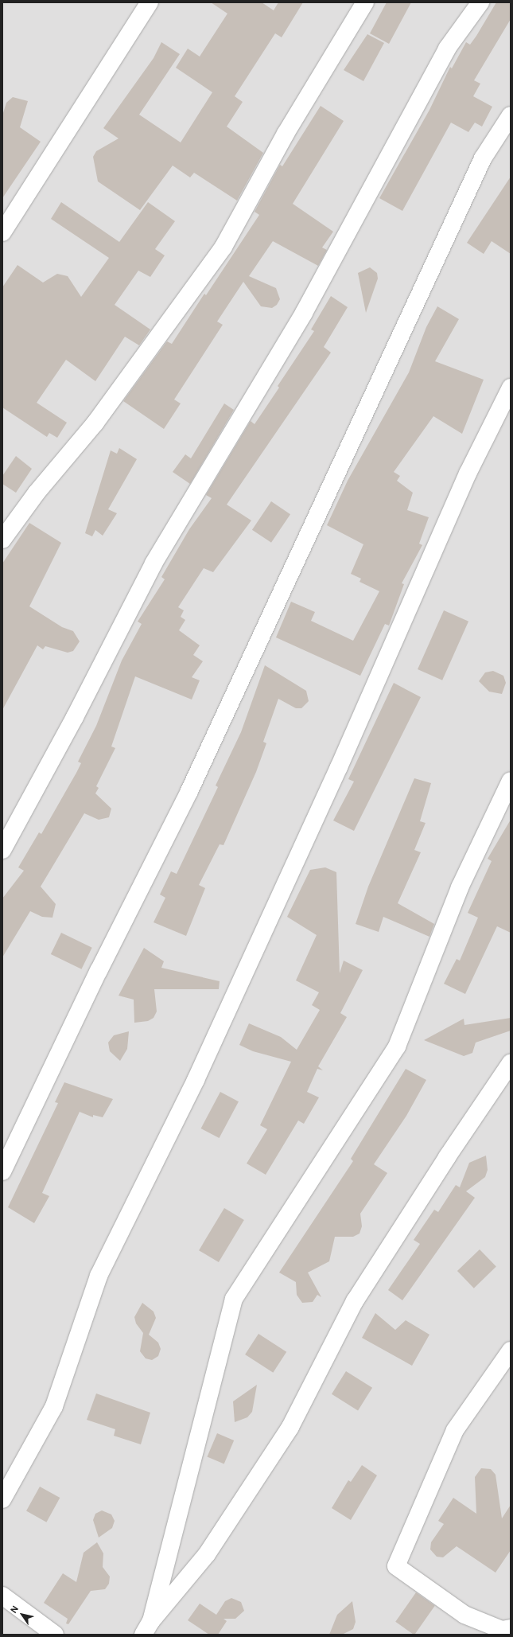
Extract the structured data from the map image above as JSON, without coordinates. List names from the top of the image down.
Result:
{
  "north": "top left"
}
